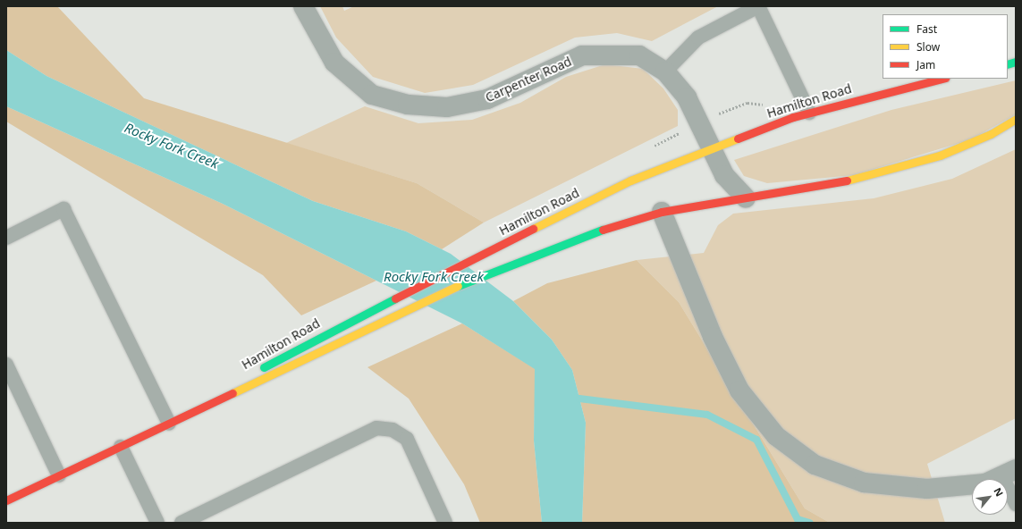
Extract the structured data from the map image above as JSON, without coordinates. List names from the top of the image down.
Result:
{
  "streets": {
    "main road": ["Hamilton Road"],
    "street": ["Carpenter Road"]
  },
  "crossings": [
    ["Carpenter Road", "Hamilton Road"]
  ],
  "water": ["Rocky Fork Creek"],
  "legend": ["Fast", "Slow", "Jam"],
  "north": "top right"
}
